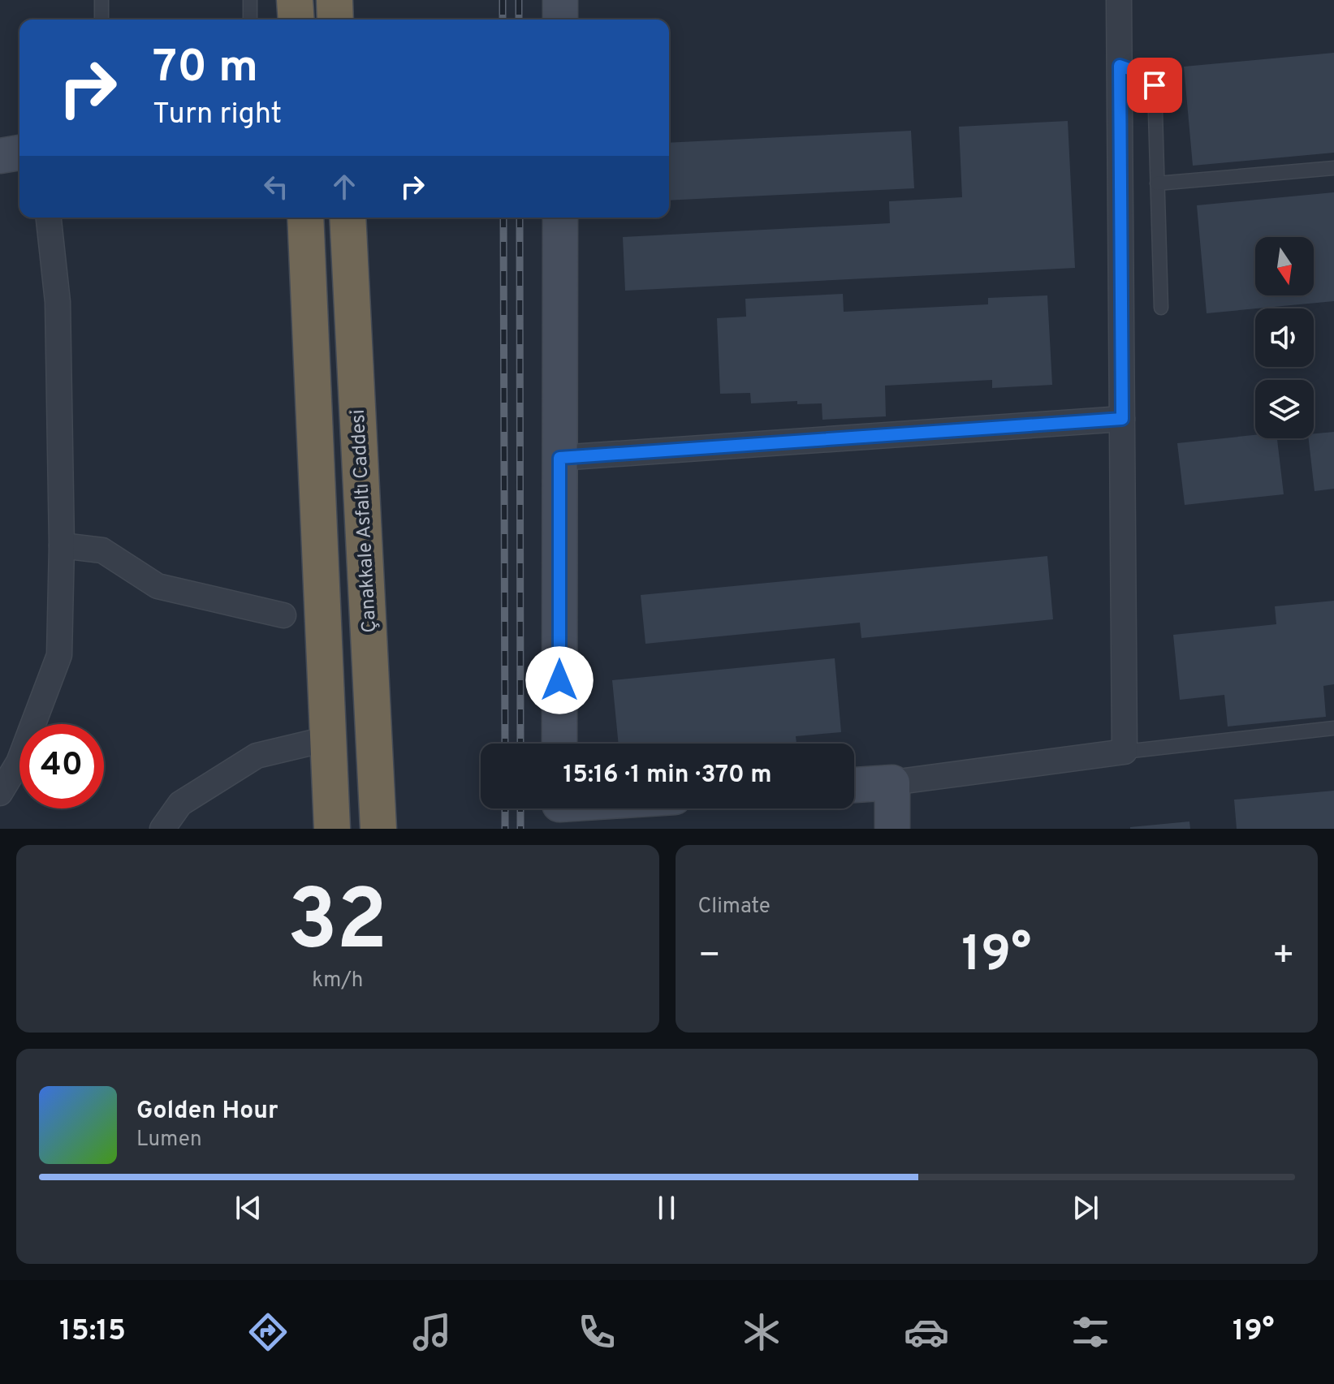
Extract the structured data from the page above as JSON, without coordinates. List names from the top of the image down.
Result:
{
  "streets": {
    "highway": ["Çanakkale Asfaltı Caddesi"]
  },
  "north": "bottom",
  "page": {
    "turn": ["70 m", "Turn right"],
    "limit": "40",
    "trip": "15:16 · 1 min · 370 m",
    "tile": [
      ["32", "km/h"],
      "Climate"
    ],
    "heat": ["−", "19°", "+"],
    "song": ["Golden Hour", "Lumen"],
    "tabs": ["15:15", "19°"]
  }
}
